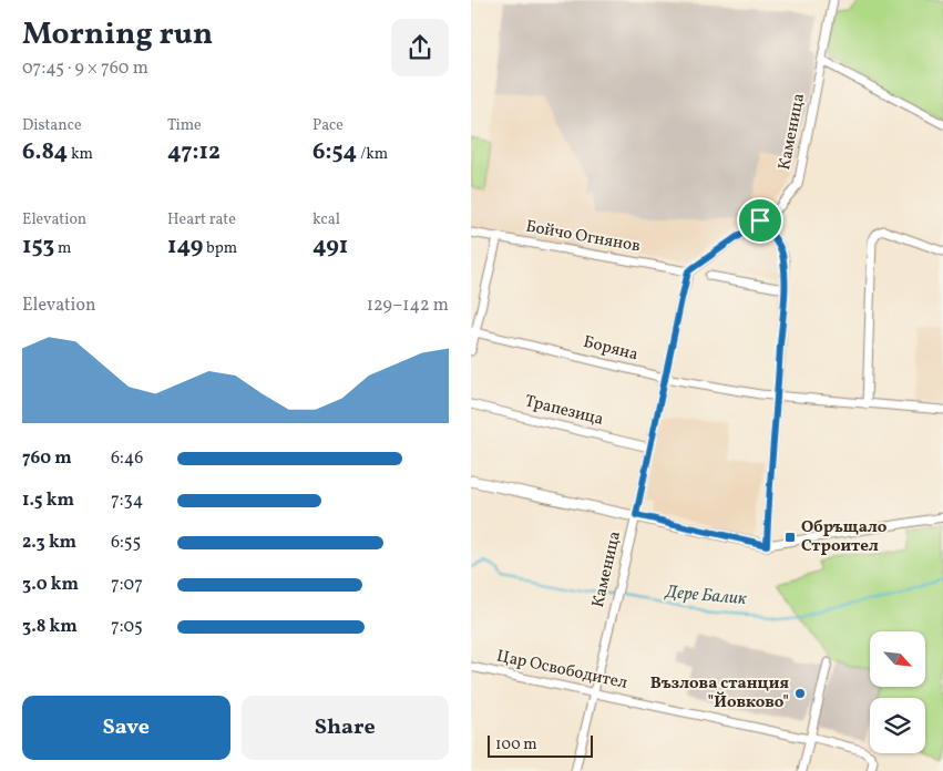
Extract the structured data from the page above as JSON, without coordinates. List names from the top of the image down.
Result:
{
  "streets": {
    "street": [
      "Каменица",
      "Бойчо Огнянов",
      "Боряна",
      "Трапезица",
      "Цар Освободител"
    ]
  },
  "crossings": [
    ["Каменица", "Бойчо Огнянов"],
    ["Каменица", "Боряна"],
    ["Каменица", "Трапезица"],
    ["Каменица", "Цар Освободител"]
  ],
  "water": ["Дере Балик"],
  "places": {
    "transit": ["Обръщало Строител"],
    "other": ["Възлова станция \"Йовково\""]
  },
  "scale_bar": "100 m",
  "north": "bottom right",
  "page": {
    "heading": ["Morning run", "07:45 · 9 × 760 m"],
    "stats": [
      ["Distance", "6.84 km"],
      ["Time", "47:12"],
      ["Pace", "6:54 /km"],
      ["Elevation", "153 m"],
      ["Heart rate", "149 bpm"],
      ["kcal", "491"]
    ],
    "chart": ["Elevation", "129–142 m"],
    "list": [
      {
        "name": "760 m",
        "note": "6:46"
      },
      {
        "name": "1.5 km",
        "note": "7:34"
      },
      {
        "name": "2.3 km",
        "note": "6:55"
      },
      {
        "name": "3.0 km",
        "note": "7:07"
      },
      {
        "name": "3.8 km",
        "note": "7:05"
      }
    ],
    "buttons": ["Save", "Share"],
    "scale": "100 m"
  }
}
